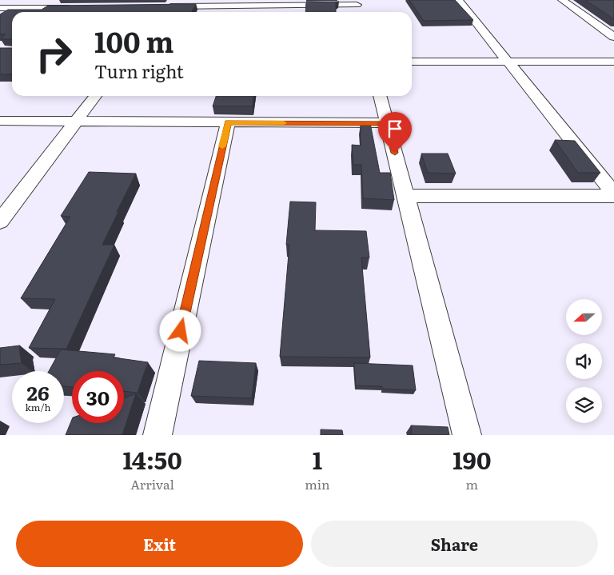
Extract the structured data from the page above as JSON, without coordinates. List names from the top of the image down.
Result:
{
  "north": "left",
  "page": {
    "turn": ["100 m", "Turn right"],
    "speed": "26 km/h",
    "limit": "30",
    "eta": [
      "14:50",
      "Arrival",
      "1",
      "min",
      "190",
      "m"
    ],
    "buttons": ["Exit", "Share"]
  }
}
